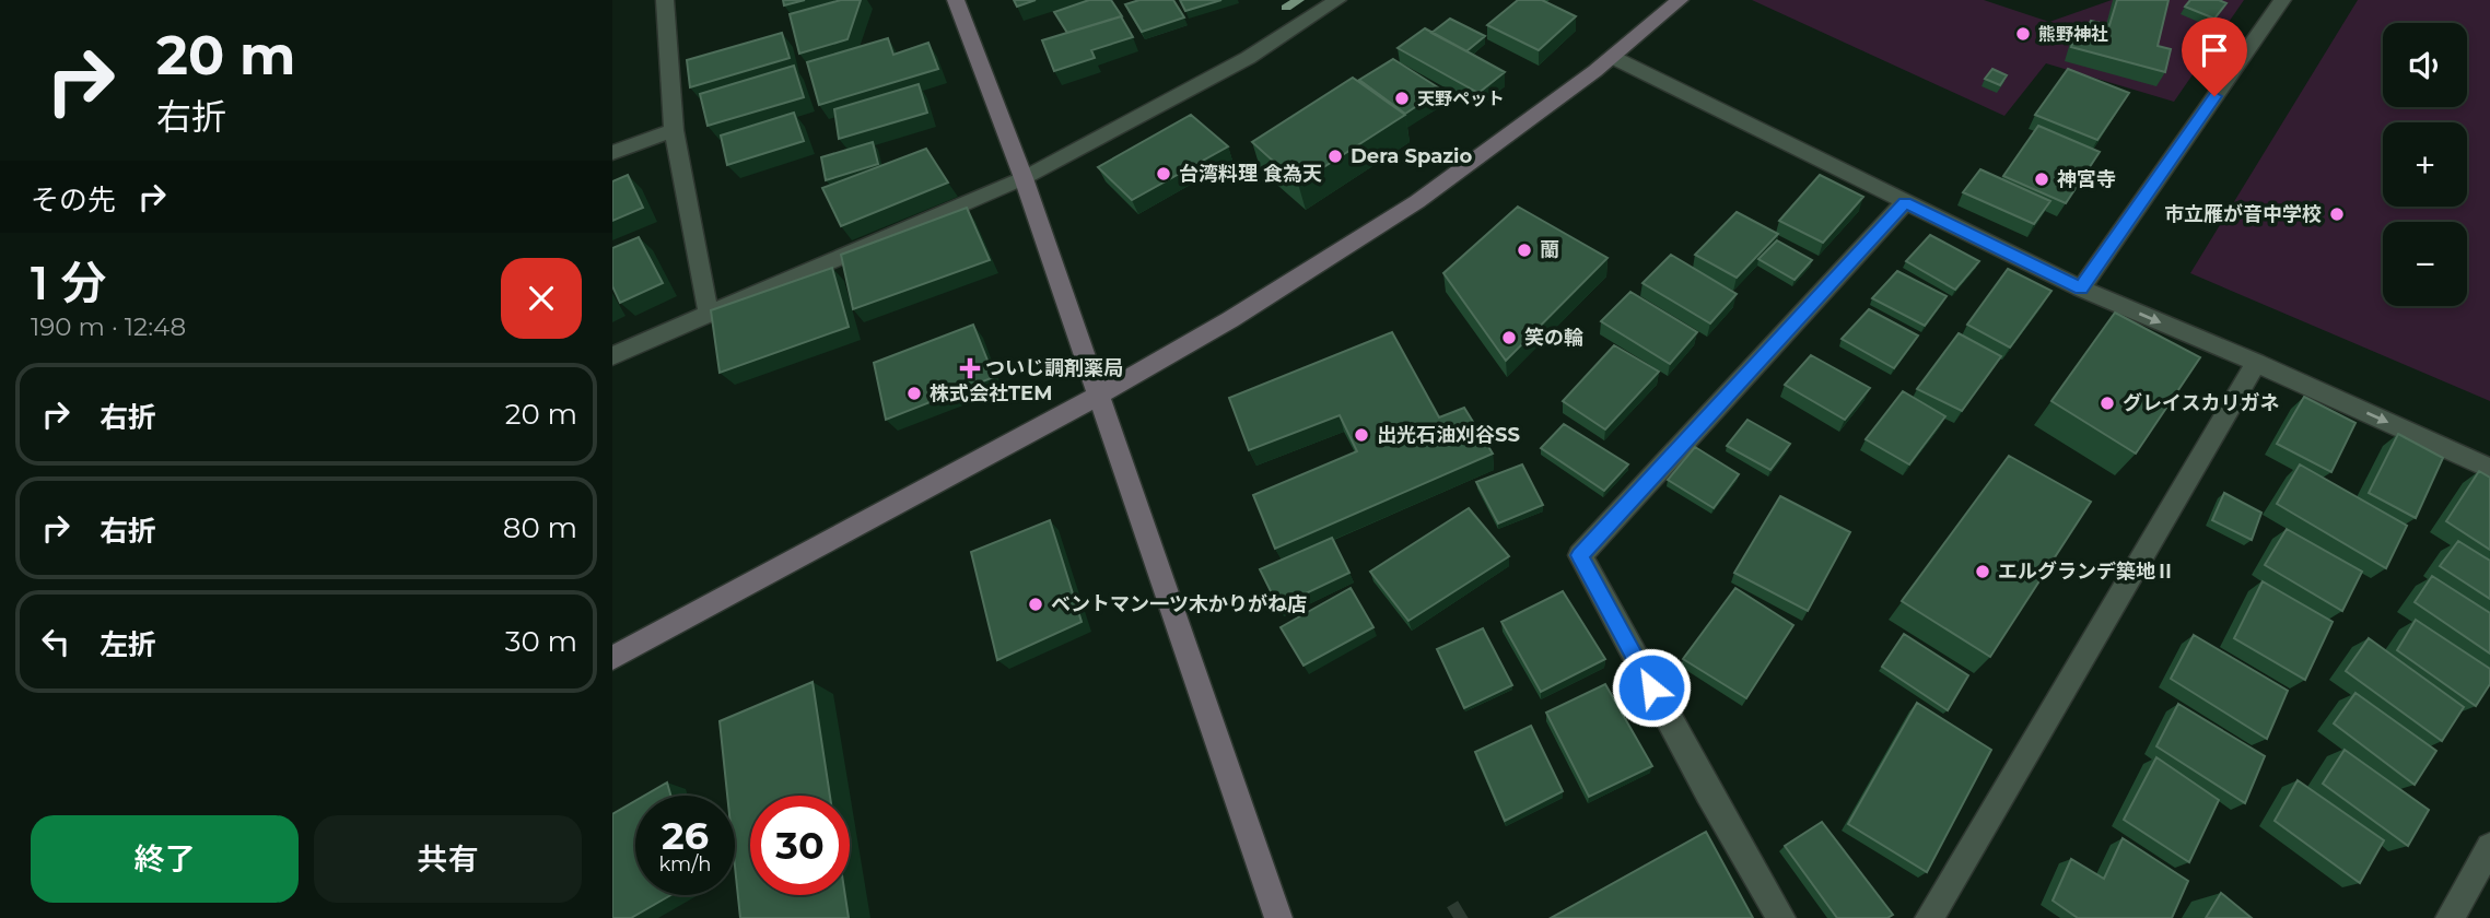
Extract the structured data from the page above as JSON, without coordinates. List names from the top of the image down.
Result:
{
  "places": {
    "other": [
      "熊野神社",
      "天野ペット",
      "Dera Spazio",
      "台湾料理 食為天",
      "神宮寺",
      "市立雁が音中学校",
      "蘭",
      "笑の輪",
      "株式会社TEM",
      "グレイスカリガネ",
      "出光石油刈谷SS",
      "エルグランデ築地Ⅱ",
      "ベントマン一ツ木かりがね店"
    ],
    "health": ["ついじ調剤薬局"]
  },
  "page": {
    "turn": ["20 m", "右折"],
    "map_buttons": ["+", "−"],
    "then": "その先",
    "heading": ["1 分", "190 m · 12:48"],
    "list": [
      {
        "name": "右折",
        "value": "20 m"
      },
      {
        "name": "右折",
        "value": "80 m"
      },
      {
        "name": "左折",
        "value": "30 m"
      }
    ],
    "speed": "26 km/h",
    "limit": "30",
    "buttons": ["終了", "共有"]
  }
}
